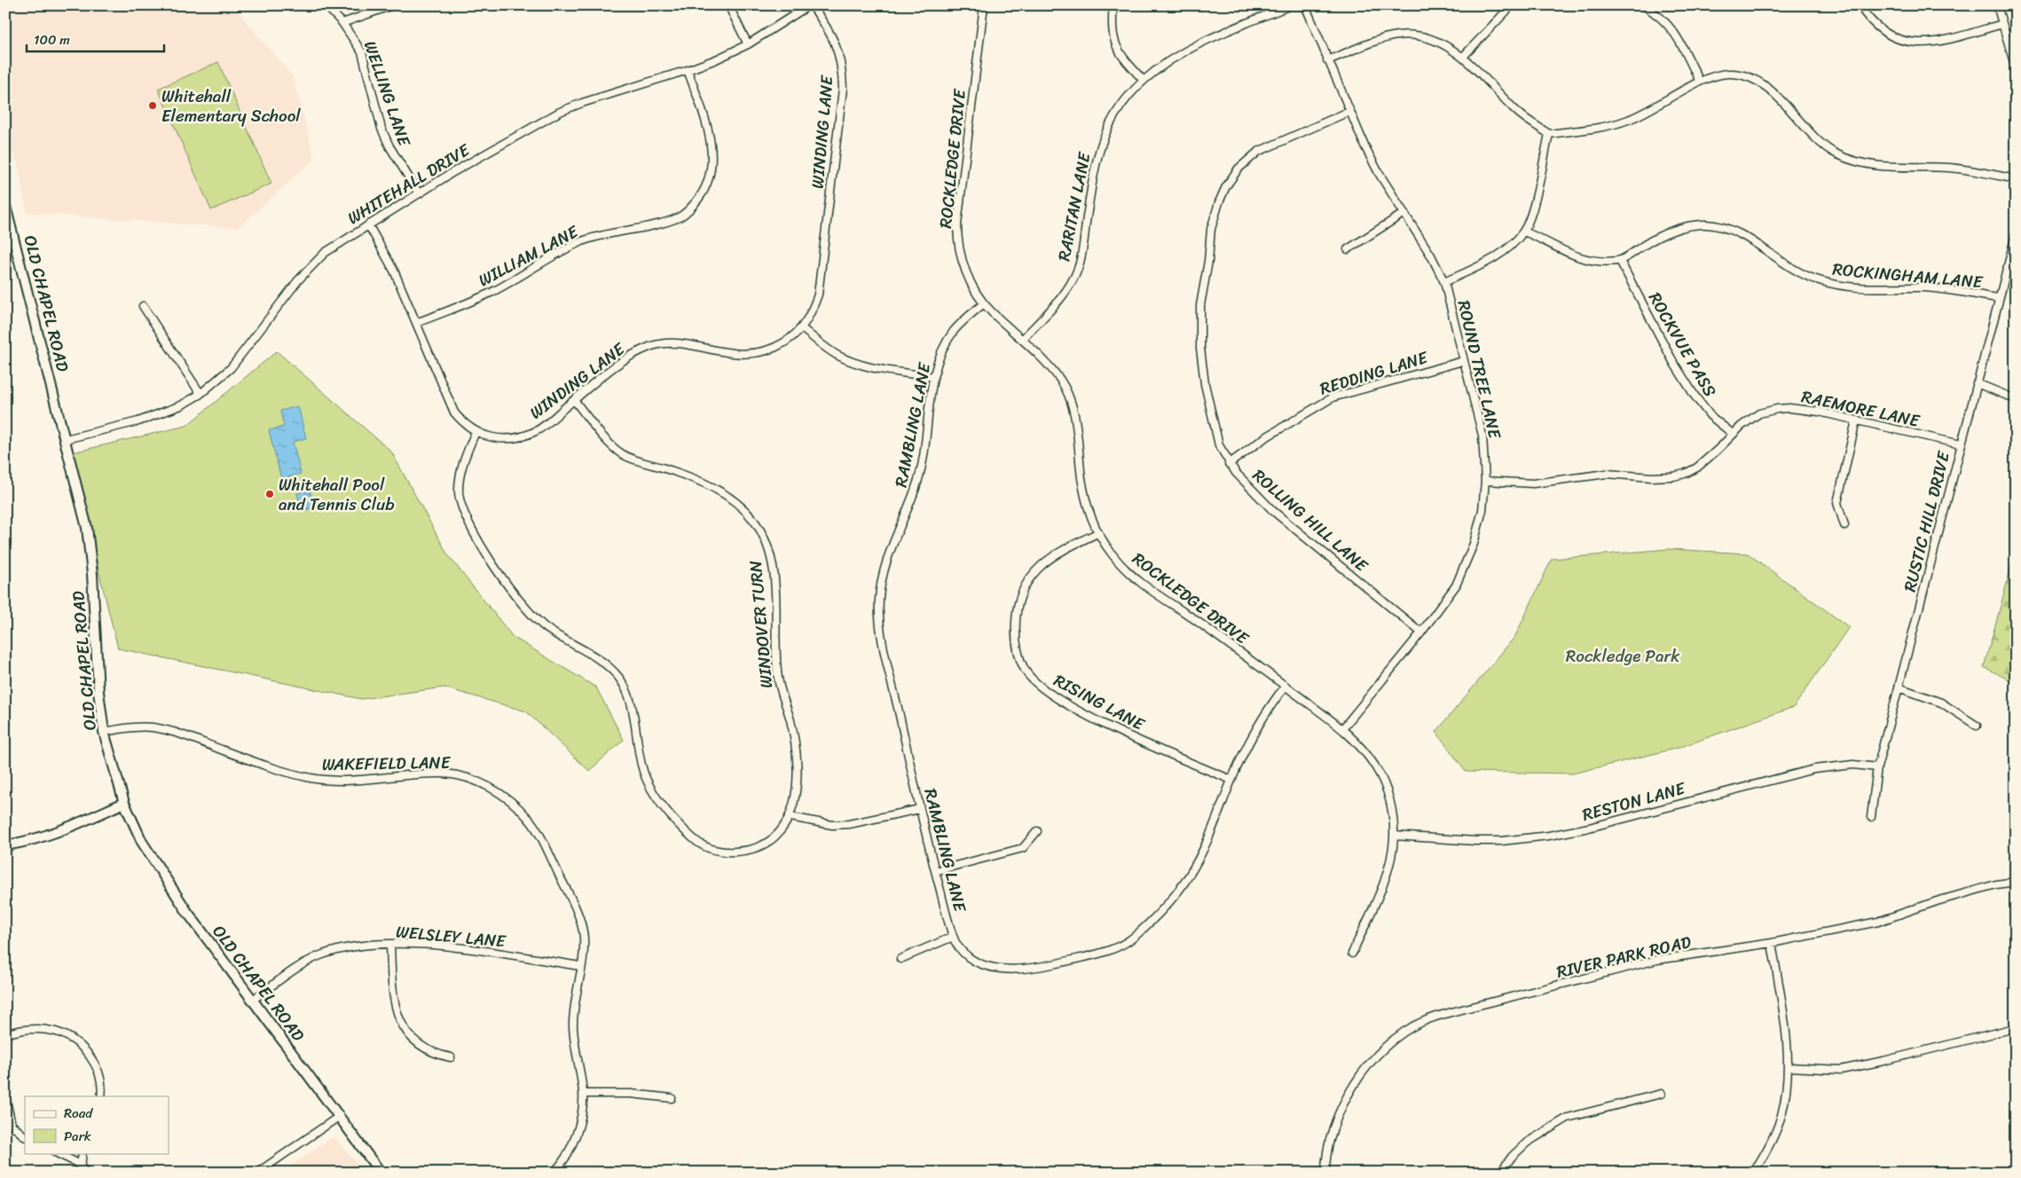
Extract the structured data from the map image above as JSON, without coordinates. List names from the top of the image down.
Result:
{
  "streets": {
    "street": [
      "WELLING LANE",
      "WINDING LANE",
      "ROCKLEDGE DRIVE",
      "WHITEHALL DRIVE",
      "RARITAN LANE",
      "WILLIAM LANE",
      "ROCKINGHAM LANE",
      "OLD CHAPEL ROAD",
      "ROCKVUE PASS",
      "ROUND TREE LANE",
      "REDDING LANE",
      "RAEMORE LANE",
      "RAMBLING LANE",
      "ROLLING HILL LANE",
      "RUSTIC HILL DRIVE",
      "WINDOVER TURN",
      "RISING LANE",
      "WAKEFIELD LANE",
      "RESTON LANE",
      "WELSLEY LANE",
      "RIVER PARK ROAD"
    ]
  },
  "crossings": [
    ["WELLING LANE", "WHITEHALL DRIVE"],
    ["WINDING LANE", "WHITEHALL DRIVE"],
    ["WINDING LANE", "WILLIAM LANE"],
    ["WINDING LANE", "WINDOVER TURN"],
    ["ROCKLEDGE DRIVE", "RARITAN LANE"],
    ["ROCKLEDGE DRIVE", "ROUND TREE LANE"],
    ["ROCKLEDGE DRIVE", "RAMBLING LANE"],
    ["ROCKLEDGE DRIVE", "RISING LANE"],
    ["ROCKLEDGE DRIVE", "RESTON LANE"],
    ["WHITEHALL DRIVE", "WILLIAM LANE"],
    ["WHITEHALL DRIVE", "OLD CHAPEL ROAD"],
    ["ROCKINGHAM LANE", "ROCKVUE PASS"],
    ["ROCKINGHAM LANE", "RUSTIC HILL DRIVE"],
    ["OLD CHAPEL ROAD", "WAKEFIELD LANE"],
    ["OLD CHAPEL ROAD", "WELSLEY LANE"],
    ["ROCKVUE PASS", "RAEMORE LANE"],
    ["ROUND TREE LANE", "REDDING LANE"],
    ["ROUND TREE LANE", "RAEMORE LANE"],
    ["ROUND TREE LANE", "ROLLING HILL LANE"],
    ["REDDING LANE", "ROLLING HILL LANE"],
    ["RAEMORE LANE", "RUSTIC HILL DRIVE"],
    ["RAMBLING LANE", "RISING LANE"],
    ["RUSTIC HILL DRIVE", "RESTON LANE"],
    ["WAKEFIELD LANE", "WELSLEY LANE"]
  ],
  "parks": ["Rockledge Park"],
  "places": ["Whitehall Elementary School", "Whitehall Pool and Tennis Club"],
  "legend": ["Road", "Park"],
  "scale_bar": "100 m"
}
